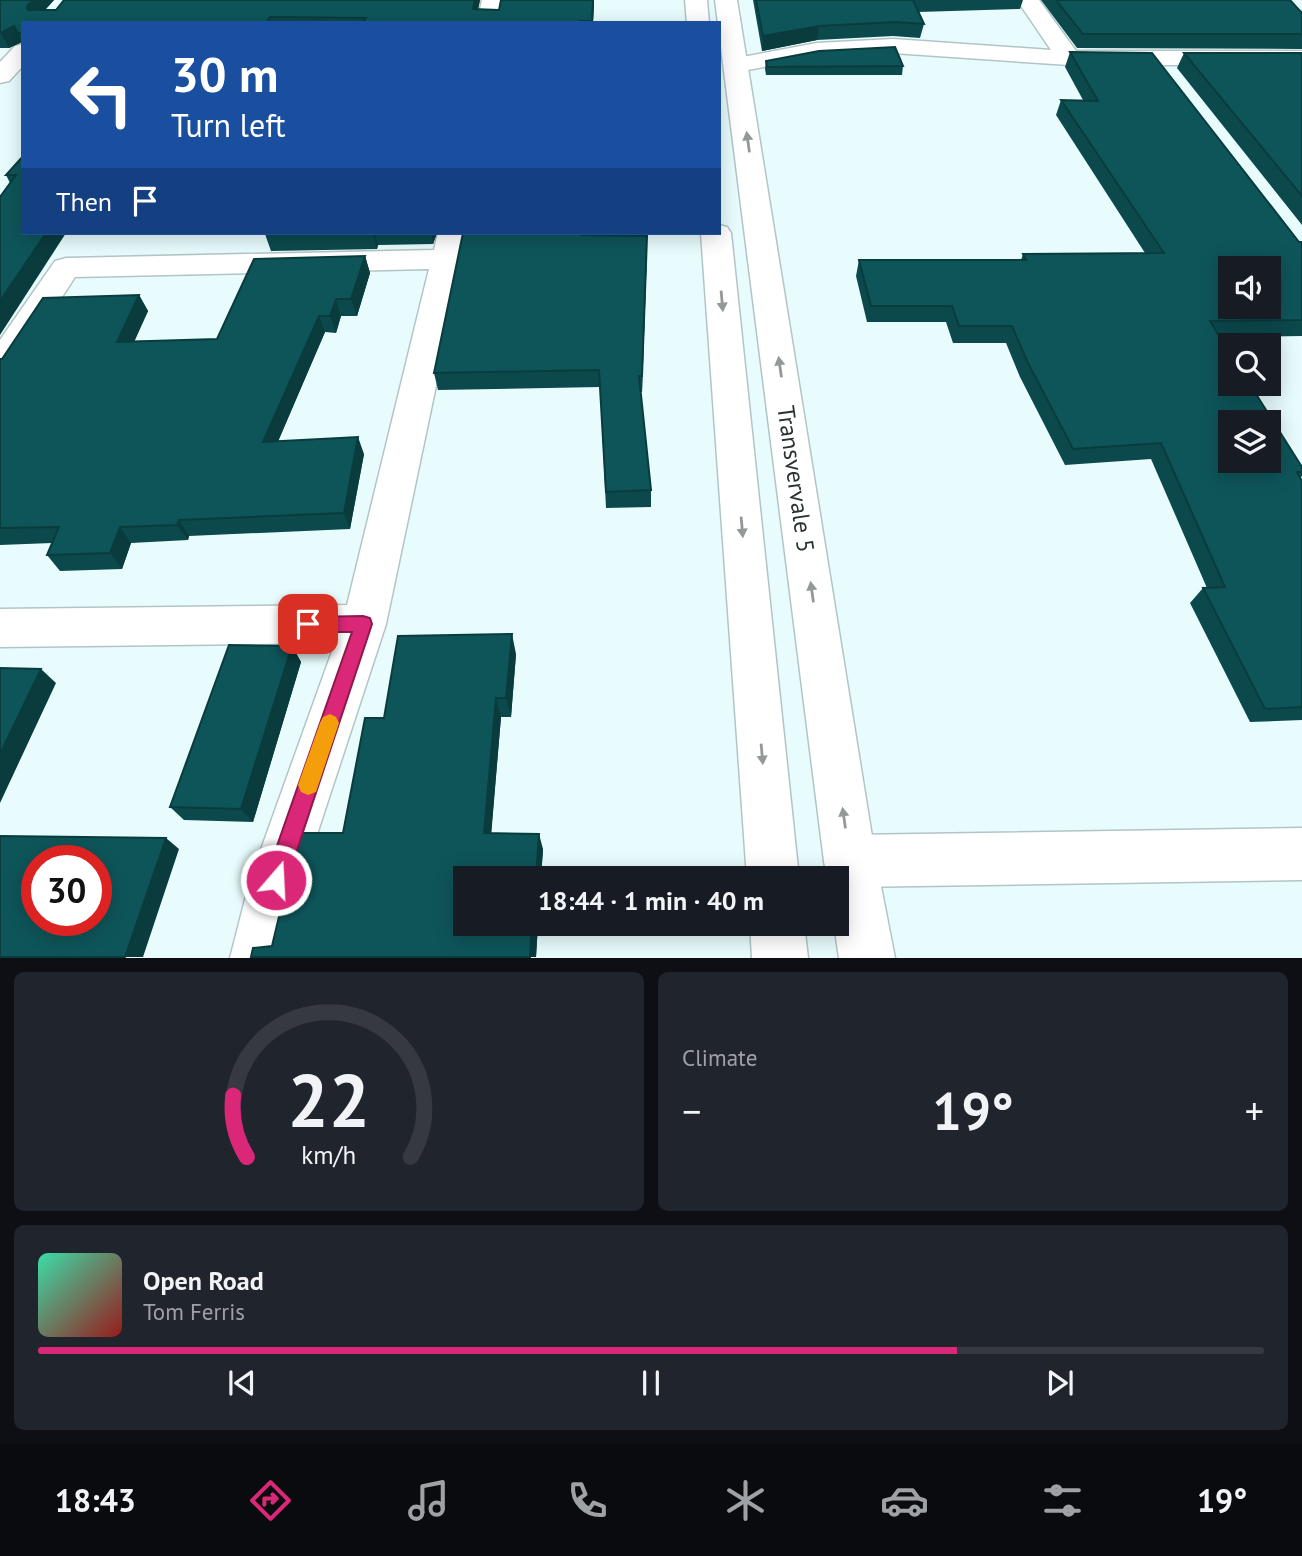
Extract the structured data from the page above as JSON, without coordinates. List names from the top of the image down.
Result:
{
  "streets": {
    "street": ["Transvervale 5"]
  },
  "page": {
    "turn": ["30 m", "Turn left"],
    "then": "Then",
    "limit": "30",
    "trip": "18:44 · 1 min · 40 m",
    "tile": "Climate",
    "heat": ["−", "19°", "+"],
    "song": ["Open Road", "Tom Ferris"],
    "tabs": ["18:43", "19°"],
    "gauge": ["22", "km/h"]
  }
}
